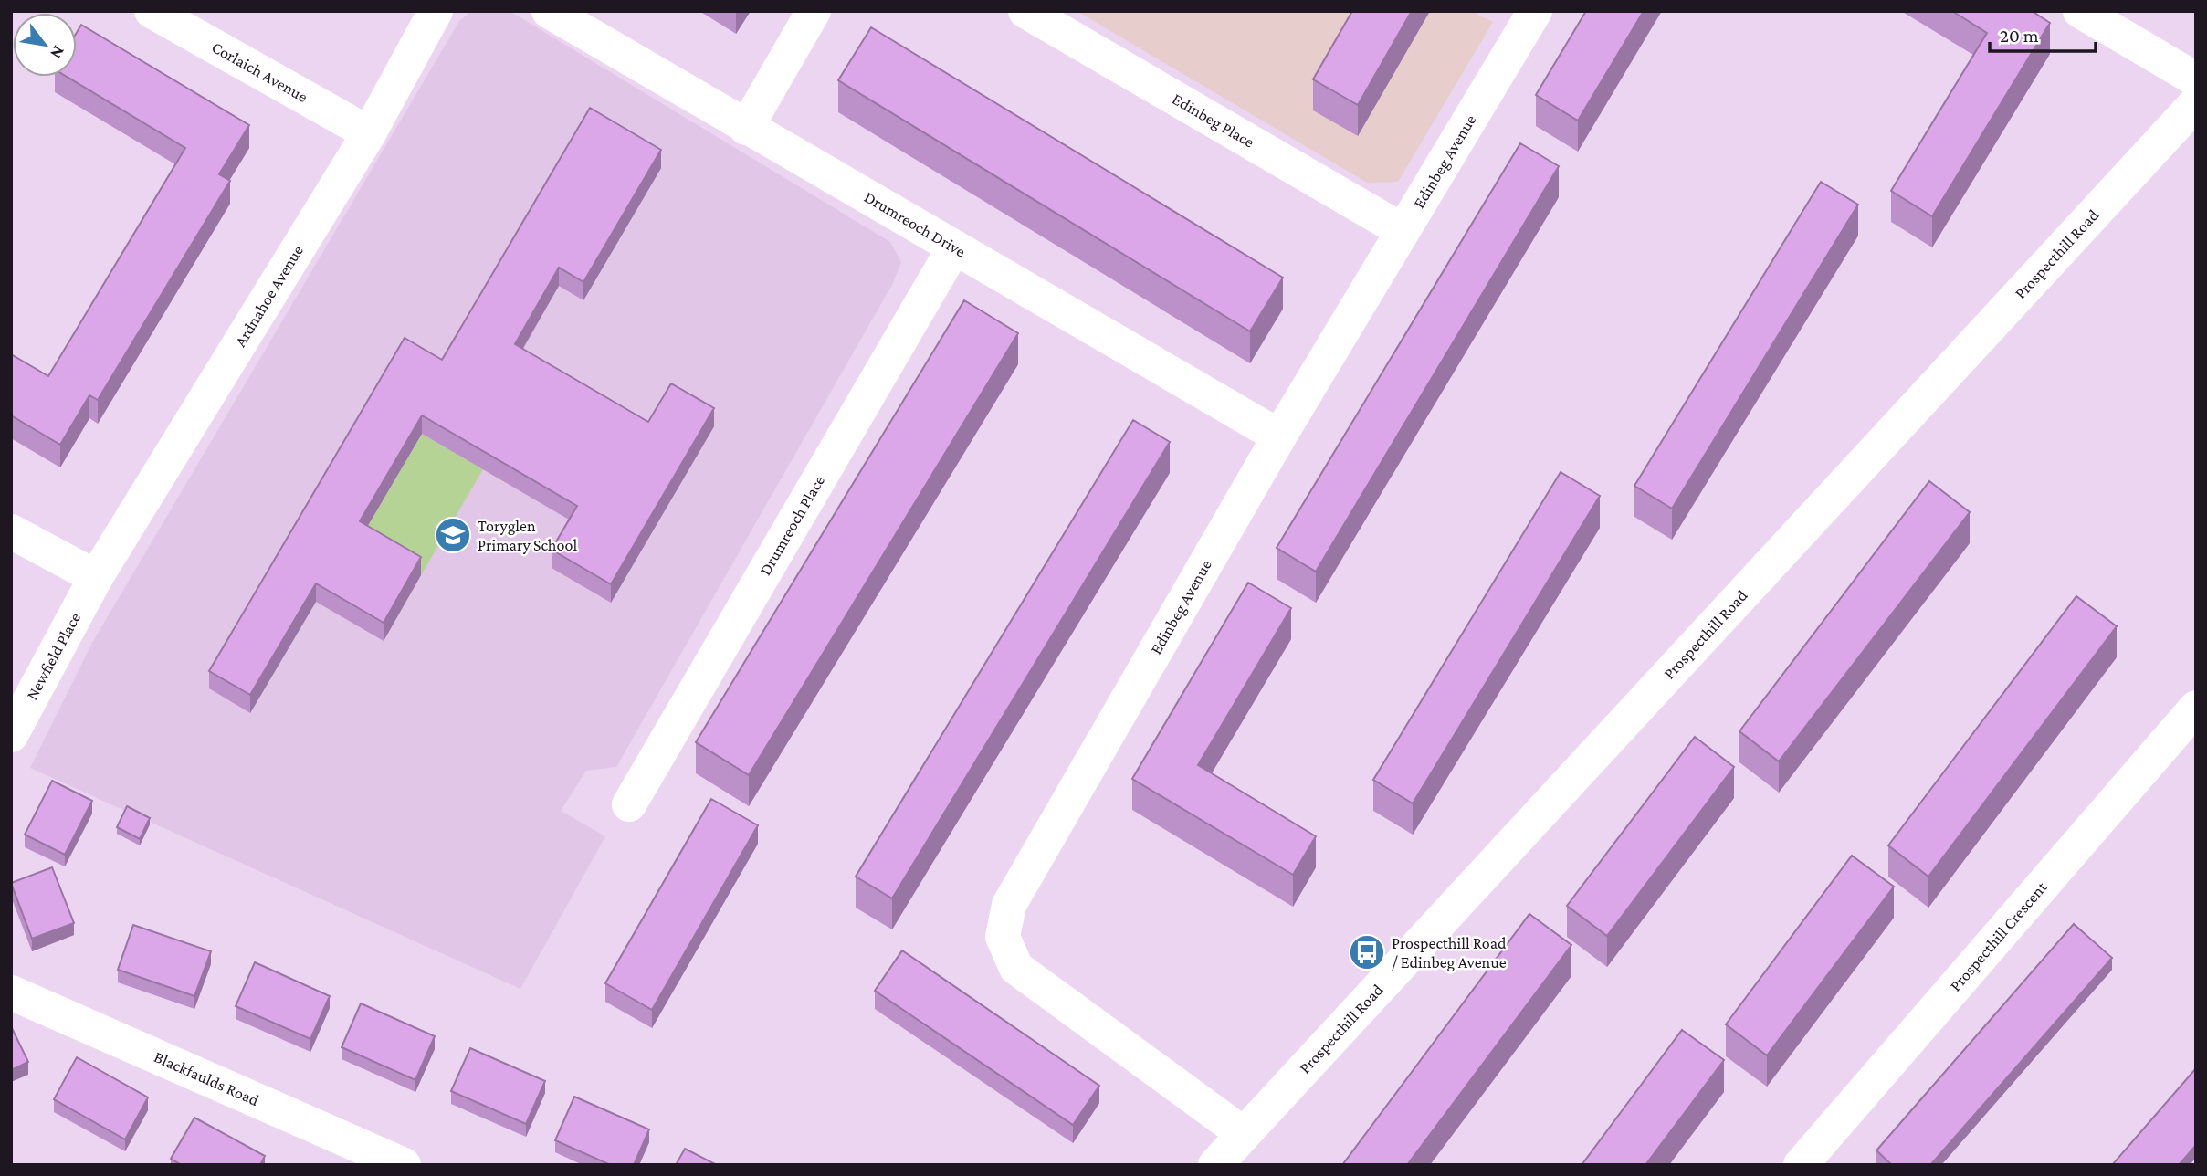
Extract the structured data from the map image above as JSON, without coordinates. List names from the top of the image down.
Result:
{
  "streets": {
    "street": [
      "Corlaich Avenue",
      "Edinbeg Place",
      "Edinbeg Avenue",
      "Drumreoch Drive",
      "Prospecthill Road",
      "Ardnahoe Avenue",
      "Drumreoch Place",
      "Newfield Place",
      "Prospecthill Crescent",
      "Blackfaulds Road"
    ]
  },
  "crossings": [
    ["Corlaich Avenue", "Ardnahoe Avenue"],
    ["Edinbeg Place", "Edinbeg Avenue"],
    ["Edinbeg Avenue", "Drumreoch Drive"],
    ["Edinbeg Avenue", "Prospecthill Road"],
    ["Drumreoch Drive", "Drumreoch Place"],
    ["Ardnahoe Avenue", "Newfield Place"]
  ],
  "places": {
    "school or university": ["Toryglen Primary School"],
    "bus stop": ["Prospecthill Road / Edinbeg Avenue"]
  },
  "scale_bar": "20 m",
  "north": "bottom right"
}
